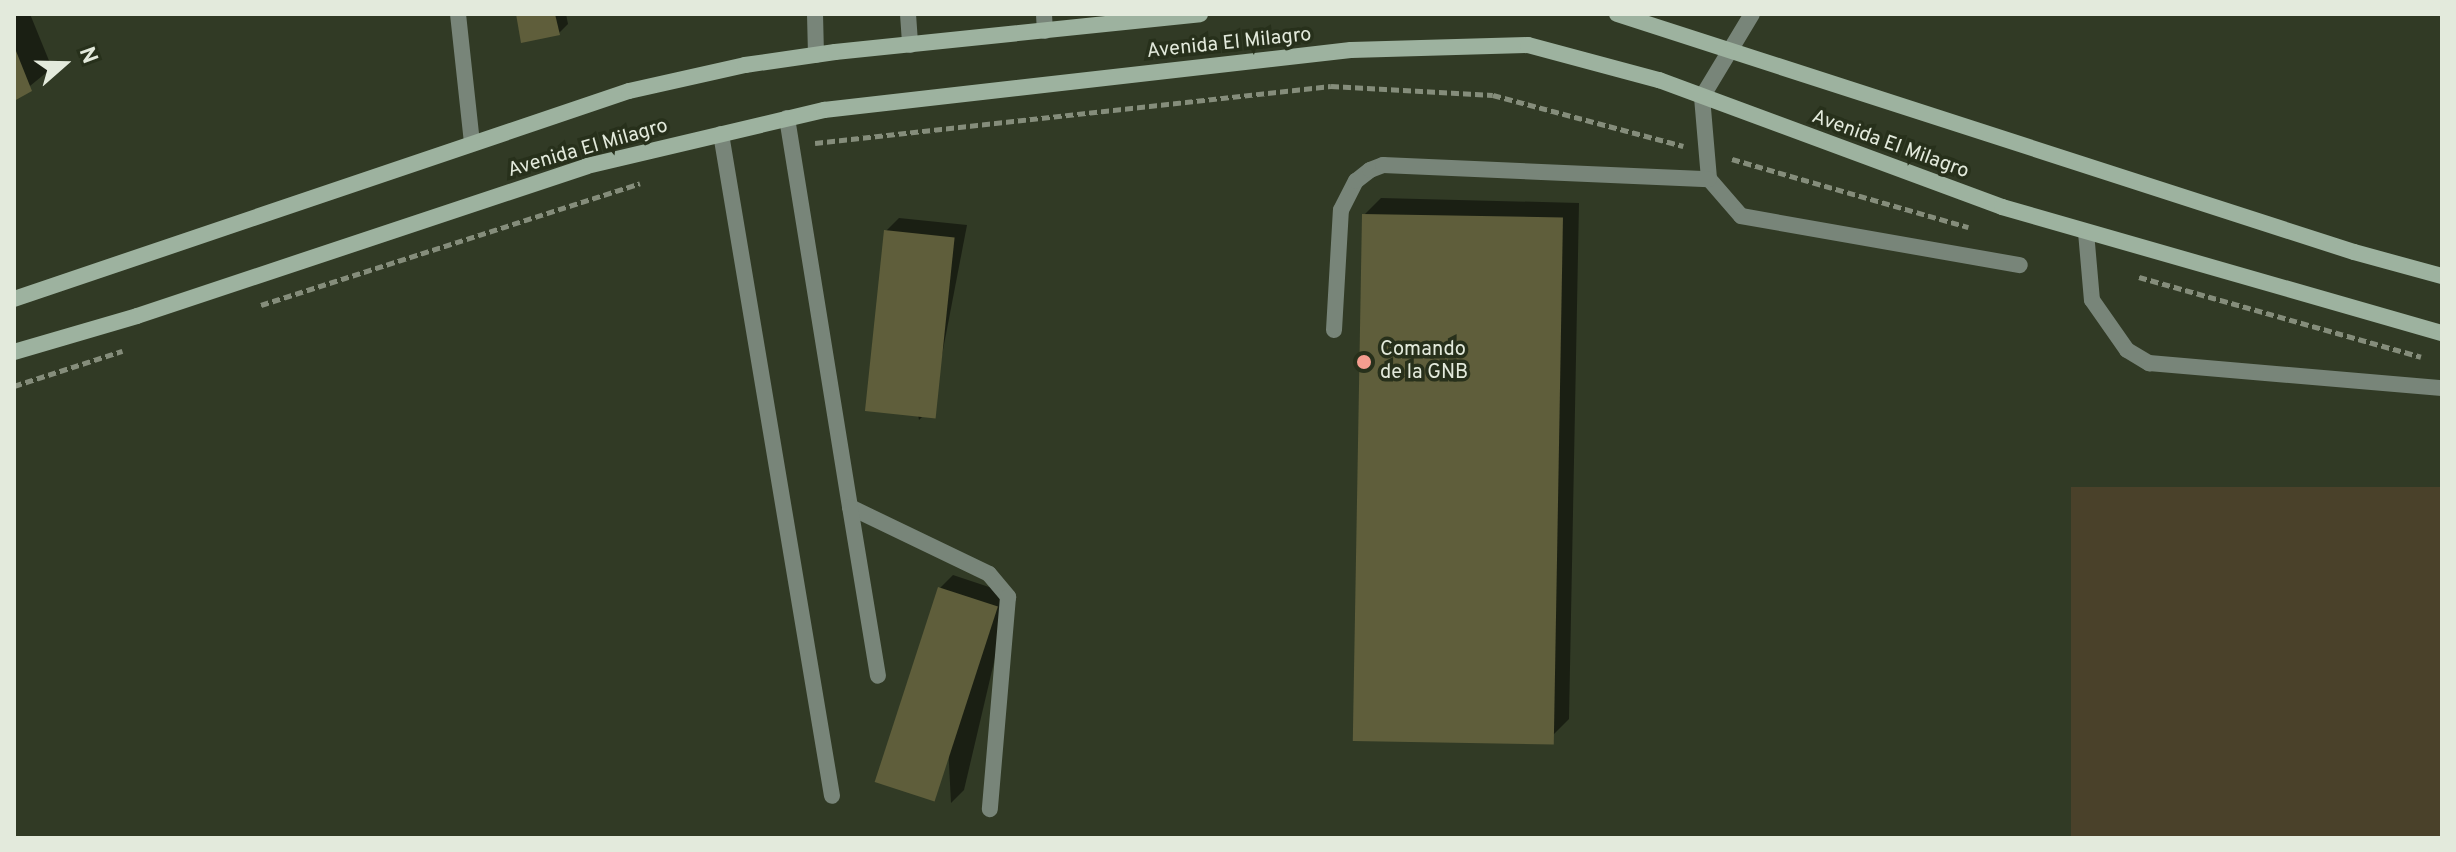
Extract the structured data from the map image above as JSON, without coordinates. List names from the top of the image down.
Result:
{
  "streets": {
    "main road": ["Avenida El Milagro"]
  },
  "places": ["Comando de la GNB"],
  "north": "right"
}
